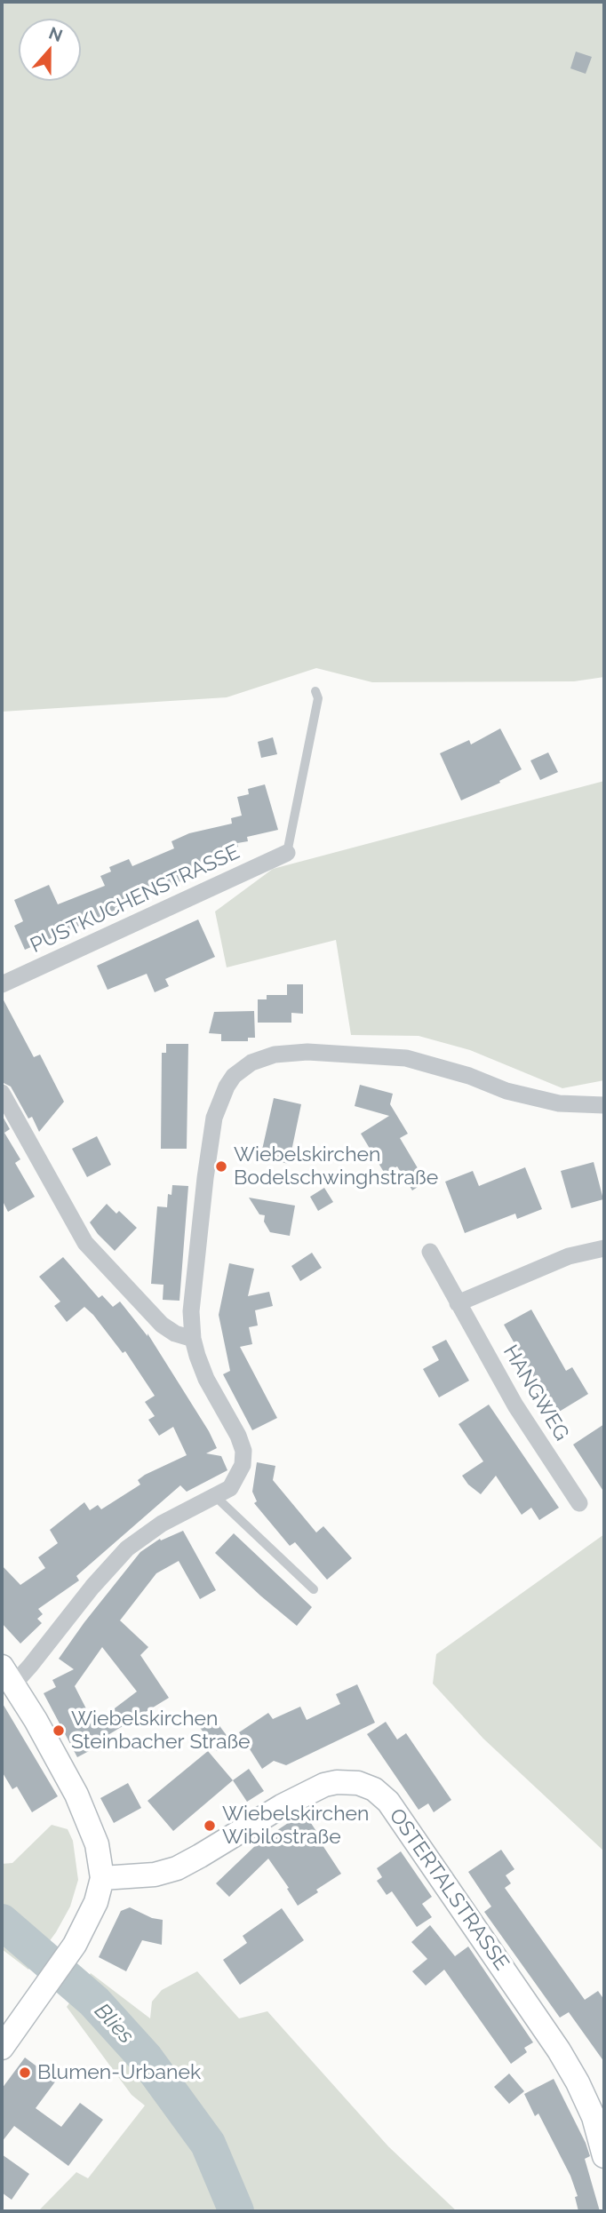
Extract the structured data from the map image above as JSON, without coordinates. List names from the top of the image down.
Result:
{
  "streets": {
    "main road": ["OSTERTALSTRASSE"],
    "street": ["PUSTKUCHENSTRASSE", "HANGWEG"]
  },
  "water": ["Blies"],
  "places": [
    "Wiebelskirchen Bodelschwinghstraße",
    "Wiebelskirchen Steinbacher Straße",
    "Wiebelskirchen Wibilostraße",
    "Blumen-Urbanek"
  ],
  "north": "top"
}
